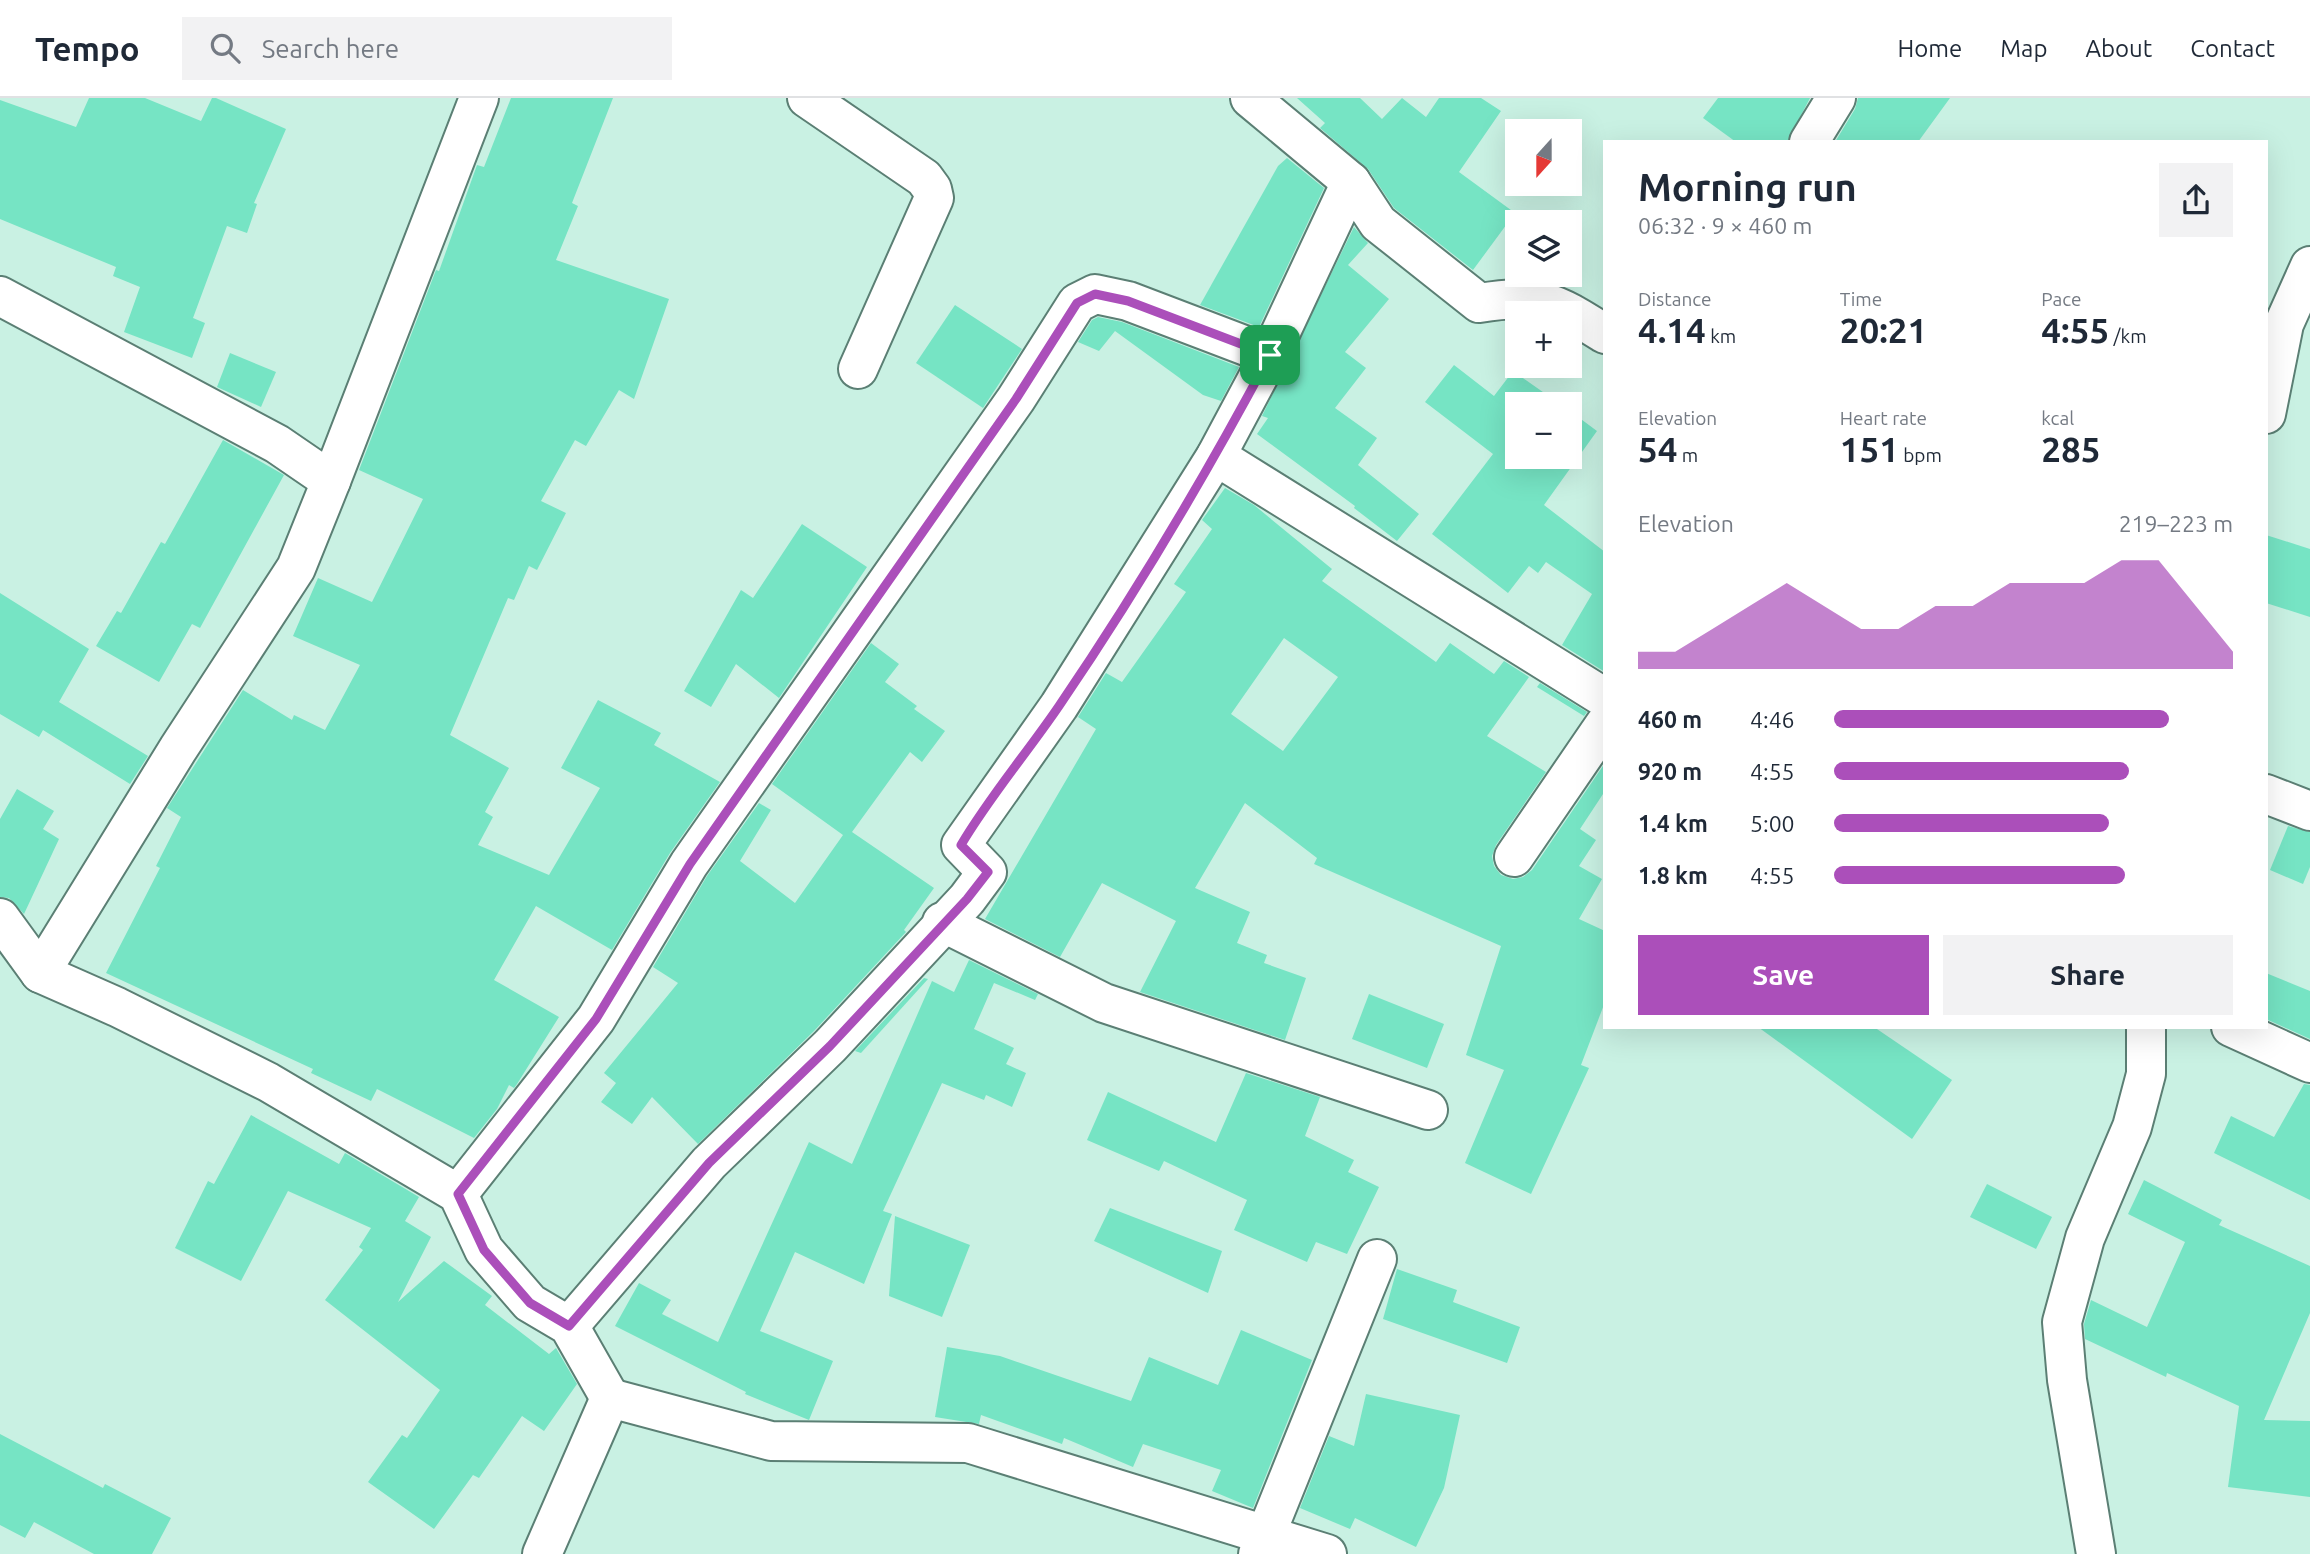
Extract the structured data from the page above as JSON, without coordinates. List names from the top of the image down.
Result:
{
  "north": "bottom",
  "page": {
    "header": "Tempo",
    "search": "Search here",
    "nav": [
      "Home",
      "Map",
      "About",
      "Contact"
    ],
    "map_buttons": ["+", "−"],
    "heading": ["Morning run", "06:32 · 9 × 460 m"],
    "stats": [
      ["Distance", "4.14 km"],
      ["Time", "20:21"],
      ["Pace", "4:55 /km"],
      ["Elevation", "54 m"],
      ["Heart rate", "151 bpm"],
      ["kcal", "285"]
    ],
    "chart": ["Elevation", "219–223 m"],
    "list": [
      {
        "name": "460 m",
        "note": "4:46"
      },
      {
        "name": "920 m",
        "note": "4:55"
      },
      {
        "name": "1.4 km",
        "note": "5:00"
      },
      {
        "name": "1.8 km",
        "note": "4:55"
      }
    ],
    "buttons": ["Save", "Share"]
  }
}
